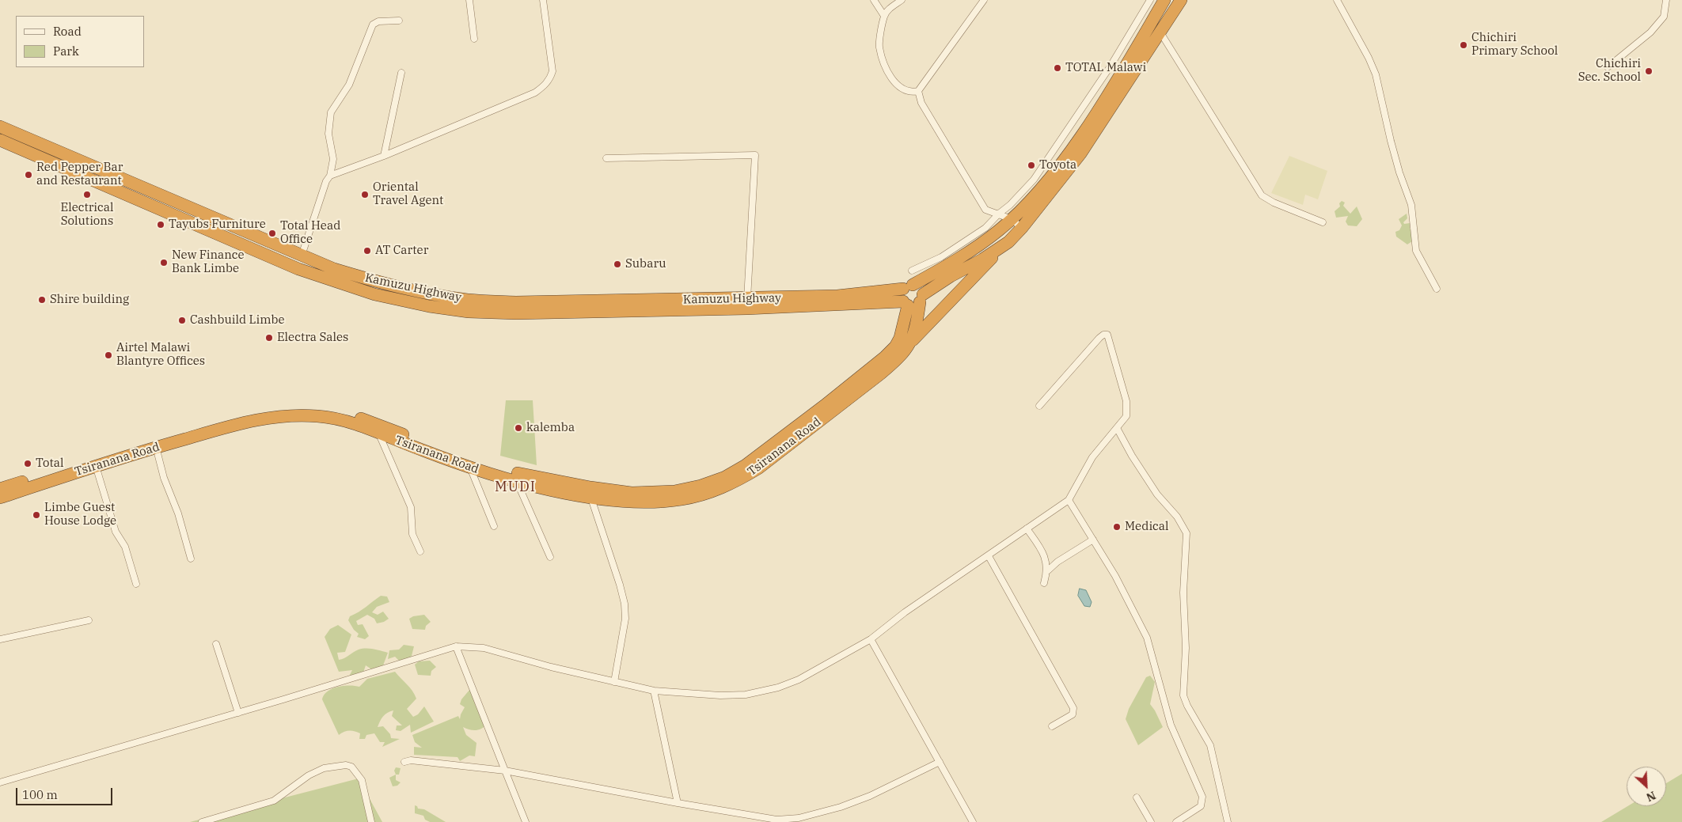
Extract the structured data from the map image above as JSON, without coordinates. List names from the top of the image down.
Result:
{
  "streets": {
    "highway": ["Kamuzu Highway", "Tsiranana Road"]
  },
  "crossings": [
    ["Kamuzu Highway", "Tsiranana Road"]
  ],
  "districts": ["MUDI"],
  "places": [
    "Chichiri Primary School",
    "TOTAL Malawi",
    "Chichiri Sec. School",
    "Toyota",
    "Red Pepper Bar and Restaurant",
    "Electrical Solutions",
    "Oriental Travel Agent",
    "Tayubs Furniture",
    "Total Head Office",
    "AT Carter",
    "New Finance Bank Limbe",
    "Subaru",
    "Shire building",
    "Cashbuild Limbe",
    "Electra Sales",
    "Airtel Malawi Blantyre Offices",
    "kalemba",
    "Total",
    "Limbe Guest House Lodge",
    "Medical"
  ],
  "legend": ["Road", "Park"],
  "scale_bar": "100 m",
  "north": "bottom right"
}
